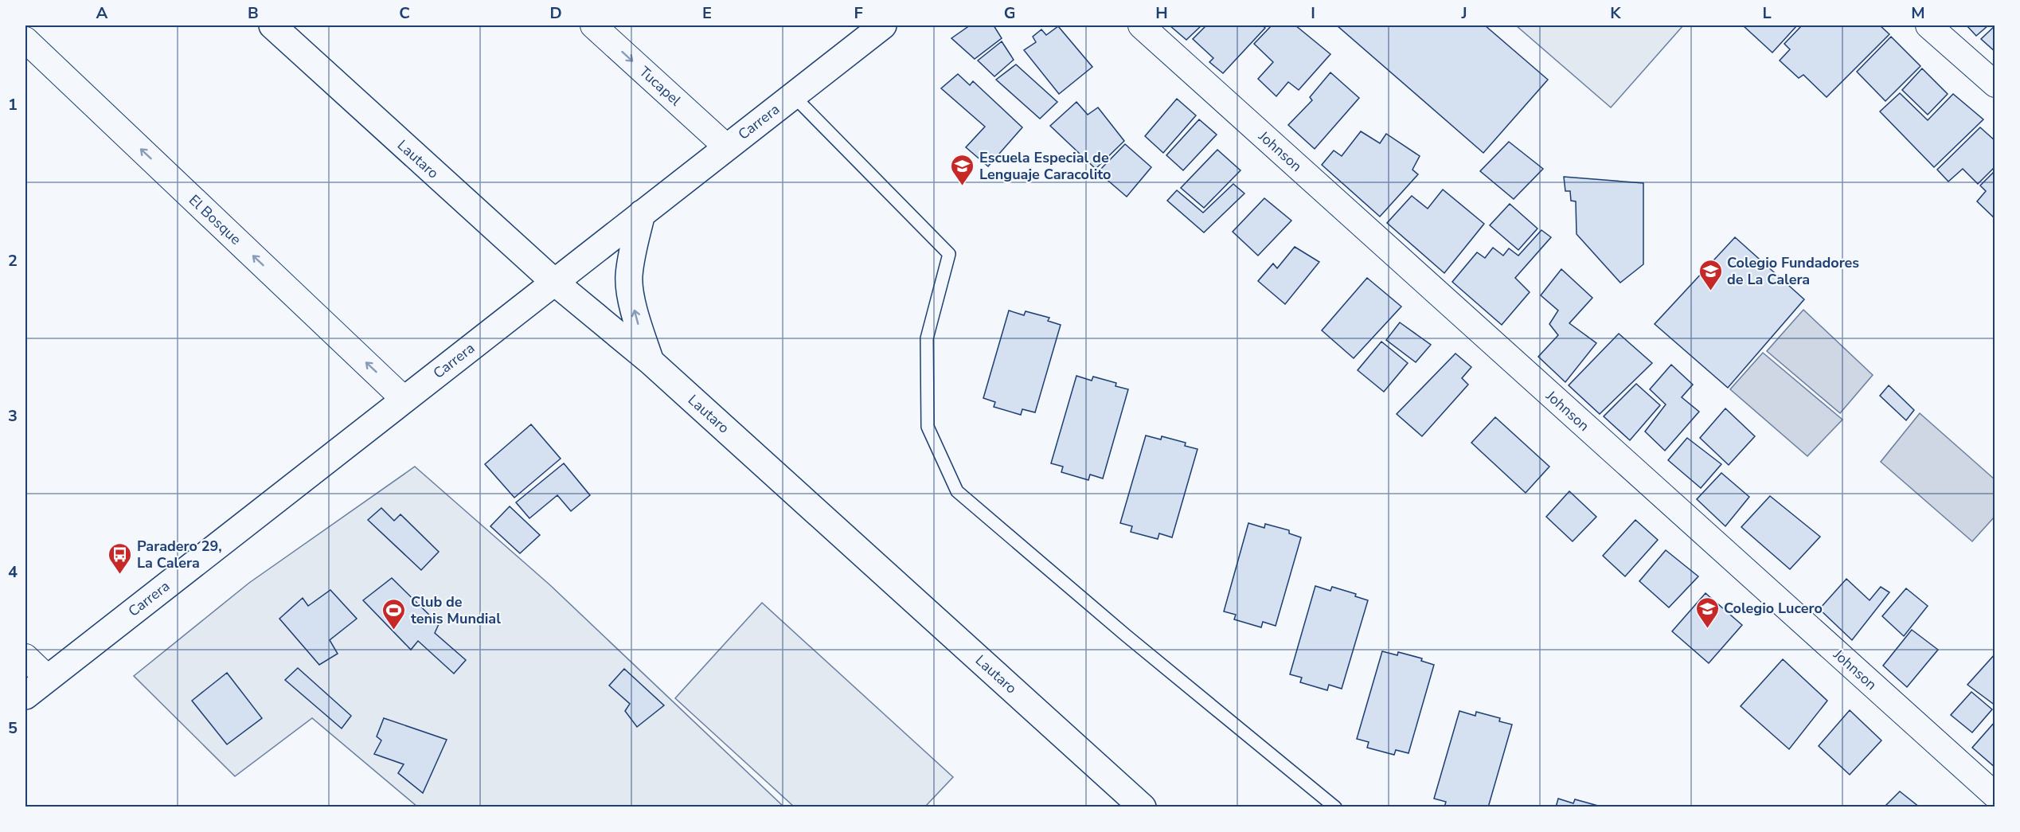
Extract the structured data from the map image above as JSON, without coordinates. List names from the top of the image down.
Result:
{
  "streets": {
    "main road": ["Carrera", "Lautaro"],
    "street": ["Tucapel", "Johnson", "El Bosque"]
  },
  "crossings": [
    ["Tucapel", "Carrera"],
    ["Carrera", "Lautaro"],
    ["Carrera", "El Bosque"]
  ],
  "one_way": ["Tucapel", "El Bosque"],
  "places": {
    "school or university": ["Escuela Especial de Lenguaje Caracolito", "Colegio Fundadores de La Calera", "Colegio Lucero"],
    "bus stop": ["Paradero 29, La Calera"],
    "sports": ["Club de tenis Mundial"]
  },
  "grid": {
    "columns": [
      "A",
      "B",
      "C",
      "D",
      "E",
      "F",
      "G",
      "H",
      "I",
      "J",
      "K",
      "L",
      "M"
    ],
    "rows": [
      "1",
      "2",
      "3",
      "4",
      "5"
    ]
  }
}
